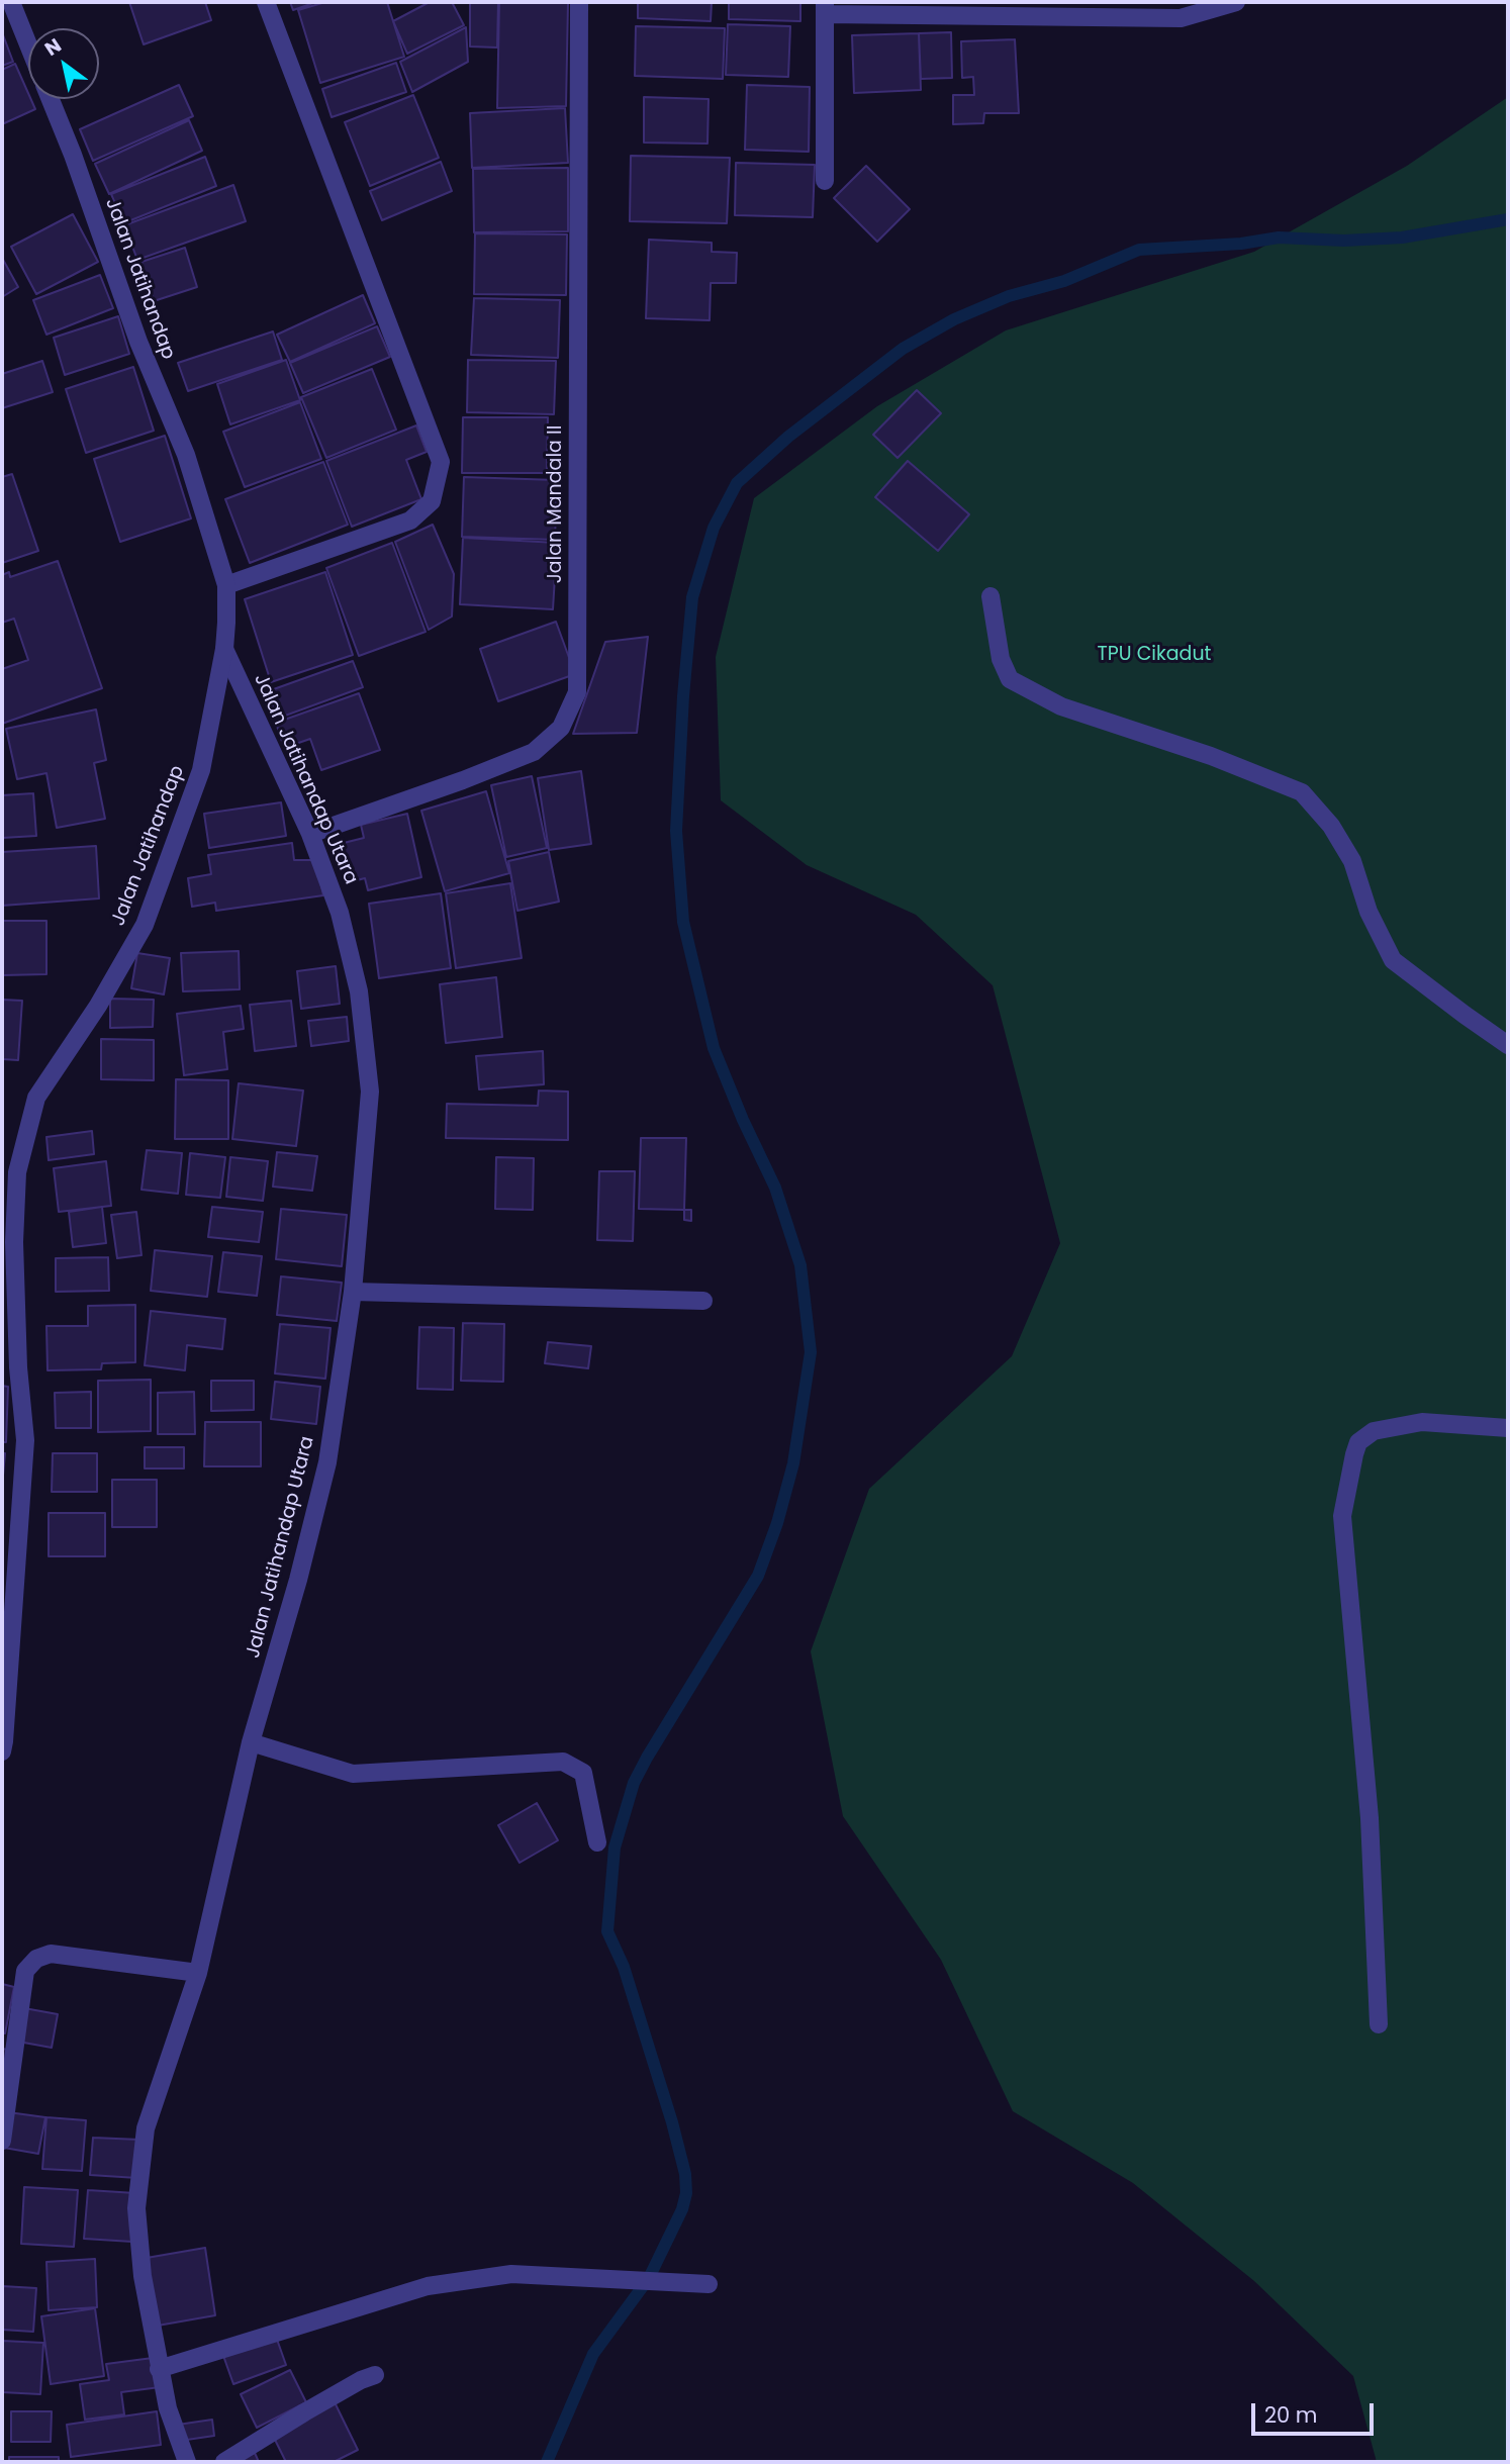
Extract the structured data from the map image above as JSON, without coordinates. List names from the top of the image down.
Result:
{
  "streets": {
    "street": ["Jalan Jatihandap", "Jalan Mandala II", "Jalan Jatihandap Utara"]
  },
  "crossings": [
    ["Jalan Jatihandap", "Jalan Jatihandap Utara"],
    ["Jalan Mandala II", "Jalan Jatihandap Utara"]
  ],
  "parks": ["TPU Cikadut"],
  "scale_bar": "20 m",
  "north": "top left"
}
